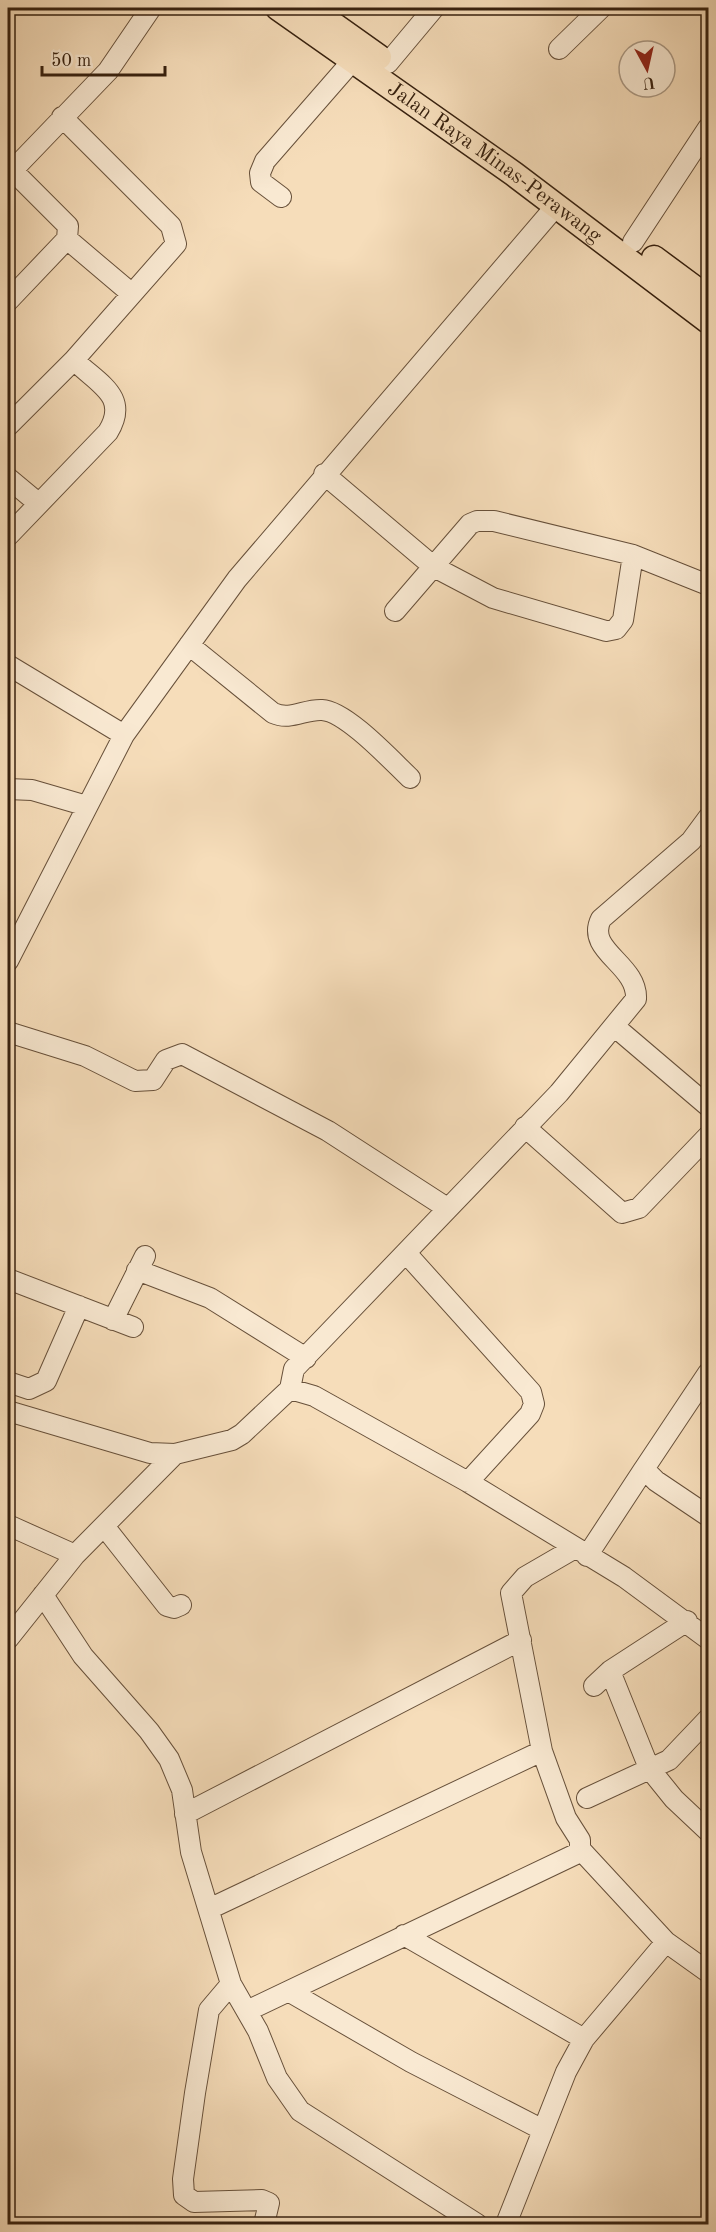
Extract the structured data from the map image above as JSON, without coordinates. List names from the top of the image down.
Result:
{
  "streets": {
    "main road": ["Jalan Raya Minas-Perawang"]
  },
  "scale_bar": "50 m",
  "north": "bottom"
}
